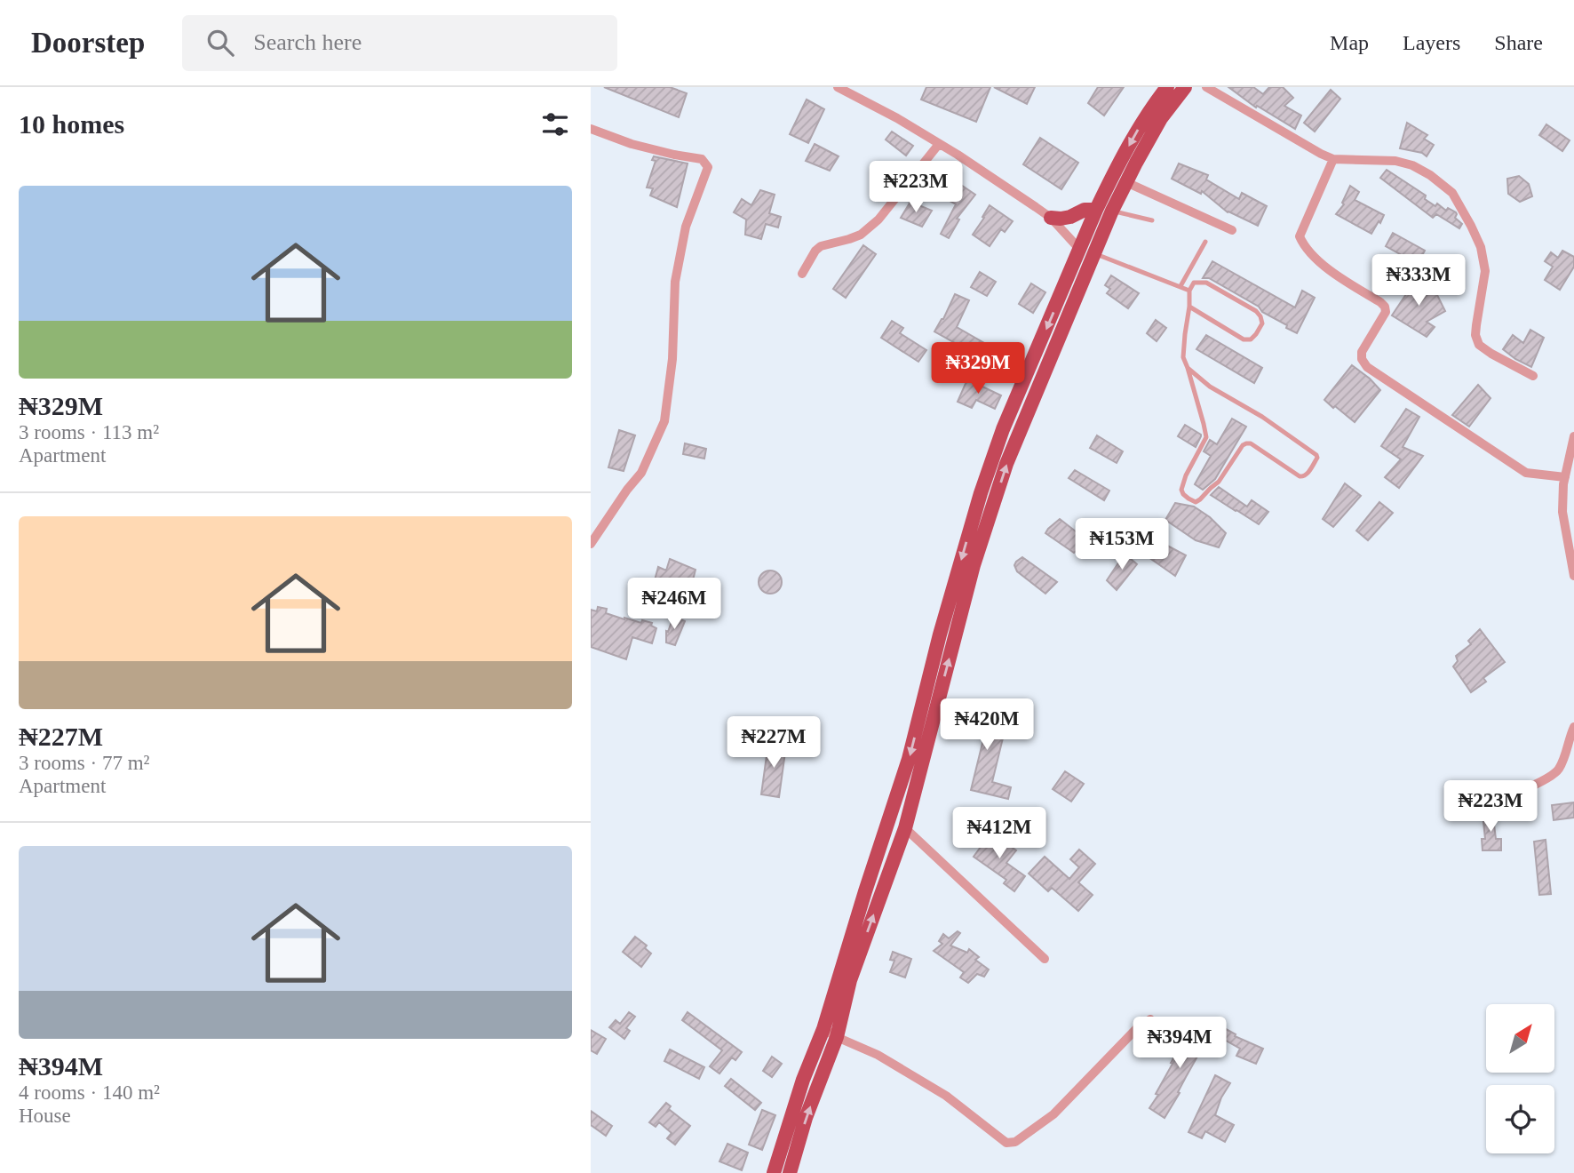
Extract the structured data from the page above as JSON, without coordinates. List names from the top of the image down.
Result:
{
  "north": "top right",
  "page": {
    "header": "Doorstep",
    "search": "Search here",
    "nav": ["Map", "Layers", "Share"],
    "heading": "10 homes",
    "price": [
      "₦223M",
      "₦333M",
      "₦329M",
      "₦153M",
      "₦246M",
      "₦420M",
      "₦227M",
      "₦223M",
      "₦412M",
      "₦394M"
    ],
    "list": [
      {
        "name": "₦329M",
        "note": "3 rooms · 113 m² · Apartment"
      },
      {
        "name": "₦227M",
        "note": "3 rooms · 77 m² · Apartment"
      },
      {
        "name": "₦394M",
        "note": "4 rooms · 140 m² · House"
      }
    ]
  }
}
